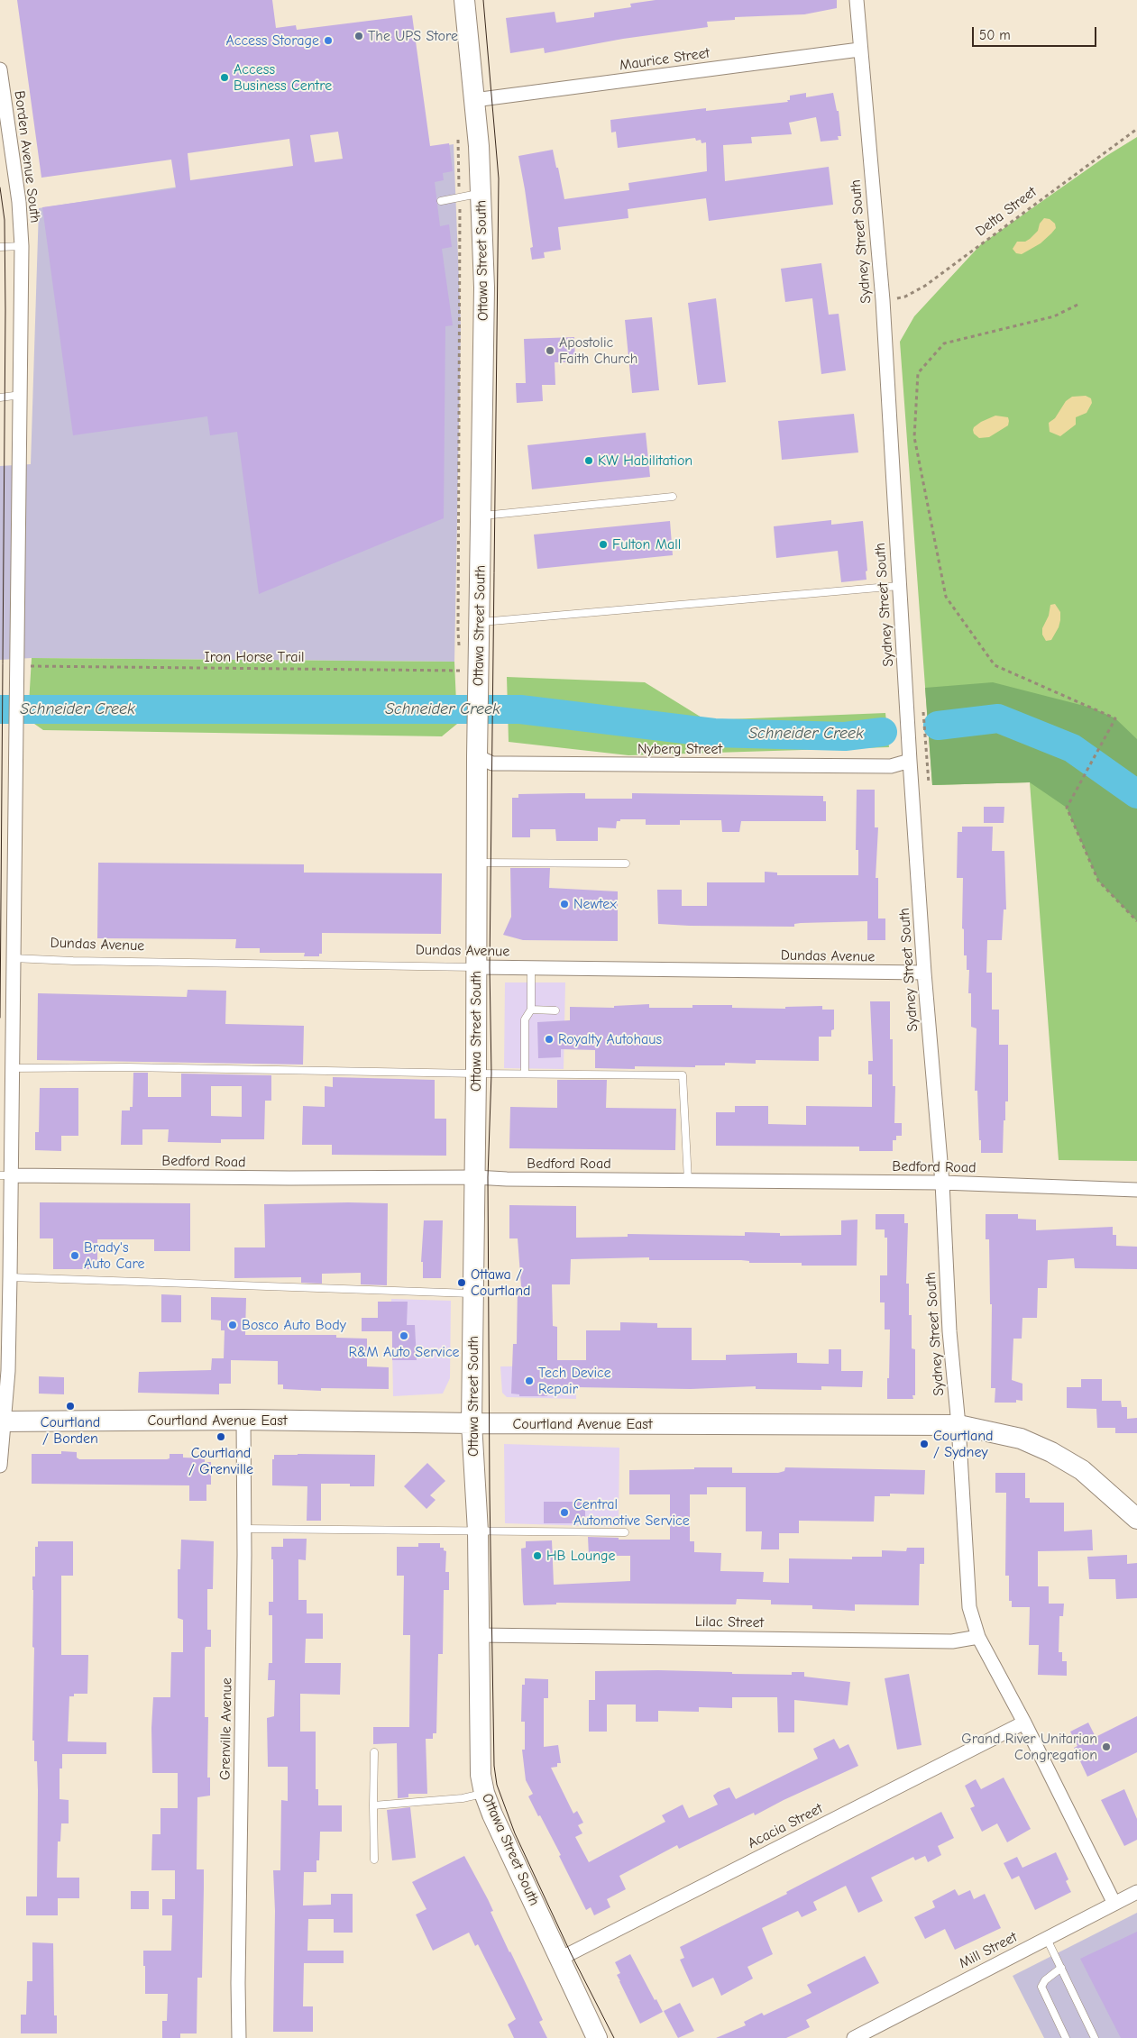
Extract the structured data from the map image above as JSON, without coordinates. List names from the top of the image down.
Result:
{
  "streets": {
    "main road": ["Ottawa Street South", "Courtland Avenue East"],
    "street": [
      "Maurice Street",
      "Borden Avenue South",
      "Sydney Street South",
      "Nyberg Street",
      "Dundas Avenue",
      "Bedford Road",
      "Lilac Street",
      "Grenville Avenue",
      "Acacia Street",
      "Mill Street"
    ],
    "path": ["Delta Street", "Iron Horse Trail"]
  },
  "crossings": [
    ["Maurice Street", "Sydney Street South"],
    ["Maurice Street", "Ottawa Street South"],
    ["Borden Avenue South", "Dundas Avenue"],
    ["Borden Avenue South", "Bedford Road"],
    ["Borden Avenue South", "Courtland Avenue East"],
    ["Delta Street", "Sydney Street South"],
    ["Sydney Street South", "Nyberg Street"],
    ["Sydney Street South", "Dundas Avenue"],
    ["Sydney Street South", "Bedford Road"],
    ["Sydney Street South", "Courtland Avenue East"],
    ["Sydney Street South", "Lilac Street"],
    ["Sydney Street South", "Acacia Street"],
    ["Sydney Street South", "Mill Street"],
    ["Ottawa Street South", "Iron Horse Trail"],
    ["Ottawa Street South", "Nyberg Street"],
    ["Ottawa Street South", "Dundas Avenue"],
    ["Ottawa Street South", "Bedford Road"],
    ["Ottawa Street South", "Courtland Avenue East"],
    ["Ottawa Street South", "Lilac Street"],
    ["Ottawa Street South", "Acacia Street"],
    ["Courtland Avenue East", "Grenville Avenue"]
  ],
  "water": ["Schneider Creek"],
  "places": [
    "The UPS Store",
    "Access Storage",
    "Access Business Centre",
    "Apostolic Faith Church",
    "KW Habilitation",
    "Fulton Mall",
    "Newtex",
    "Royalty Autohaus",
    "Brady's Auto Care",
    "Ottawa / Courtland",
    "Bosco Auto Body",
    "R&M Auto Service",
    "Tech Device Repair",
    "Courtland / Borden",
    "Courtland / Grenville",
    "Courtland / Sydney",
    "Central Automotive Service",
    "HB Lounge",
    "Grand River Unitarian Congregation"
  ],
  "scale_bar": "50 m"
}
